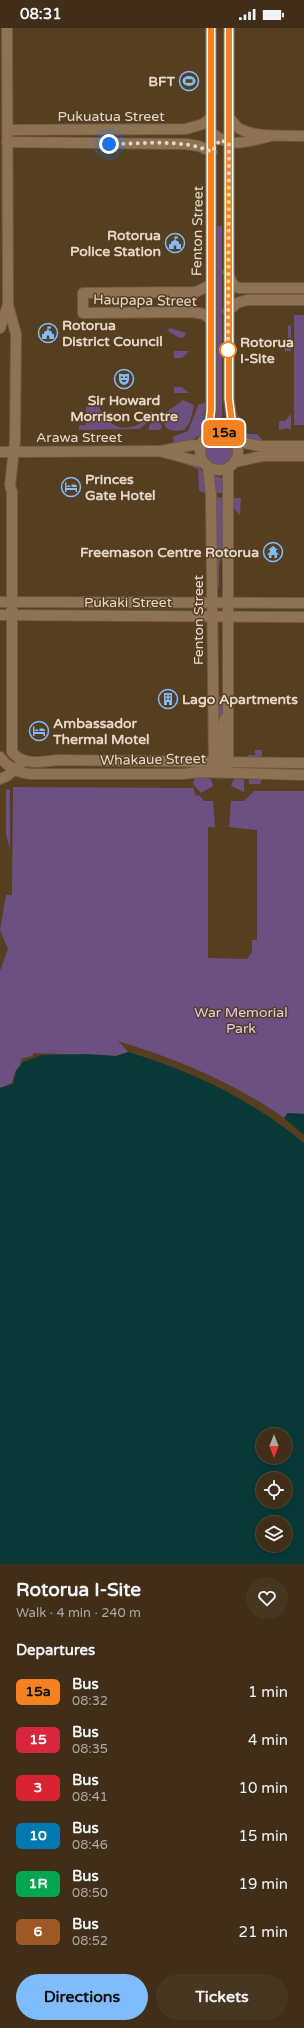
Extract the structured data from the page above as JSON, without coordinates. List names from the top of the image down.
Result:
{
  "streets": {
    "street": [
      "Pukuatua Street",
      "Fenton Street",
      "Haupapa Street",
      "Arawa Street",
      "Pukaki Street",
      "Whakaue Street"
    ]
  },
  "crossings": [
    ["Pukuatua Street", "Fenton Street"],
    ["Fenton Street", "Haupapa Street"],
    ["Fenton Street", "Arawa Street"],
    ["Fenton Street", "Pukaki Street"],
    ["Fenton Street", "Whakaue Street"]
  ],
  "parks": ["War Memorial Park"],
  "places": {
    "sports": ["BFT"],
    "public building": ["Rotorua Police Station", "Rotorua District Council"],
    "other": ["Rotorua I-Site"],
    "theatre": ["Sir Howard Morrison Centre"],
    "hotel": ["Princes Gate Hotel", "Ambassador Thermal Motel"],
    "temple": ["Freemason Centre Rotorua"],
    "building": ["Lago Apartments"]
  },
  "lines": ["bus line 15a"],
  "north": "bottom",
  "page": {
    "status": "08:31",
    "on_map": "15a",
    "heading": [
      ["Rotorua I-Site", "Walk · 4 min · 240 m"],
      "Departures"
    ],
    "list": [
      {
        "mark": "15a",
        "name": "Bus",
        "note": "08:32",
        "value": "1 min"
      },
      {
        "mark": "15",
        "name": "Bus",
        "note": "08:35",
        "value": "4 min"
      },
      {
        "mark": "3",
        "name": "Bus",
        "note": "08:41",
        "value": "10 min"
      },
      {
        "mark": "10",
        "name": "Bus",
        "note": "08:46",
        "value": "15 min"
      },
      {
        "mark": "1R",
        "name": "Bus",
        "note": "08:50",
        "value": "19 min"
      },
      {
        "mark": "6",
        "name": "Bus",
        "note": "08:52",
        "value": "21 min"
      }
    ],
    "buttons": ["Directions", "Tickets"]
  }
}
